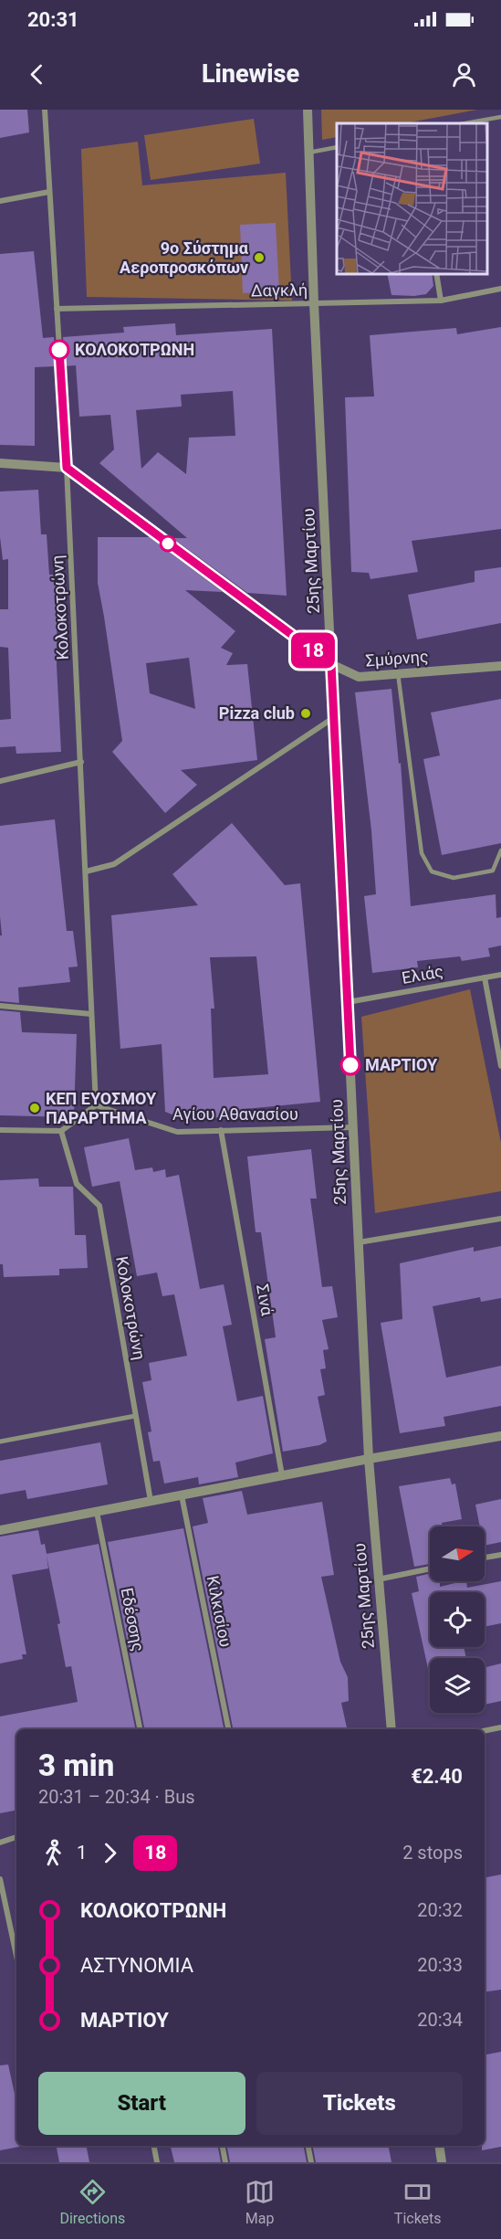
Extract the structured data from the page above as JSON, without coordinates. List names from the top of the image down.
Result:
{
  "streets": {
    "street": [
      "Δαγκλή",
      "25ης Μαρτίου",
      "Κολοκοτρώνη",
      "Σμύρνης",
      "Ελιάς",
      "Αγίου Αθανασίου",
      "Σινά",
      "Κιλκισίου",
      "Εδέσσης"
    ]
  },
  "crossings": [
    ["Δαγκλή", "25ης Μαρτίου"],
    ["Δαγκλή", "Κολοκοτρώνη"],
    ["25ης Μαρτίου", "Σμύρνης"],
    ["25ης Μαρτίου", "Ελιάς"],
    ["25ης Μαρτίου", "Αγίου Αθανασίου"],
    ["Κολοκοτρώνη", "Σμύρνης"],
    ["Κολοκοτρώνη", "Αγίου Αθανασίου"],
    ["Αγίου Αθανασίου", "Σινά"]
  ],
  "places": [
    "9ο Σύστημα Αεροπροσκόπων",
    "ΚΟΛΟΚΟΤΡΩΝΗ",
    "Pizza club",
    "ΜΑΡΤΙΟΥ",
    "ΚΕΠ ΕΥΟΣΜΟΥ ΠΑΡΑΡΤΗΜΑ"
  ],
  "lines": ["bus line 18"],
  "north": "right",
  "page": {
    "status": "20:31",
    "header": "Linewise",
    "on_map": "18",
    "heading": ["3 min", "20:31 – 20:34 · Bus", "€2.40"],
    "legs": ["1", "18", "2 stops"],
    "list": [
      {
        "name": "ΚΟΛΟΚΟΤΡΩΝΗ",
        "value": "20:32"
      },
      {
        "name": "ΑΣΤΥΝΟΜΙΑ",
        "value": "20:33"
      },
      {
        "name": "ΜΑΡΤΙΟΥ",
        "value": "20:34"
      }
    ],
    "buttons": ["Start", "Tickets"],
    "tabs": ["Directions", "Map", "Tickets"]
  }
}
